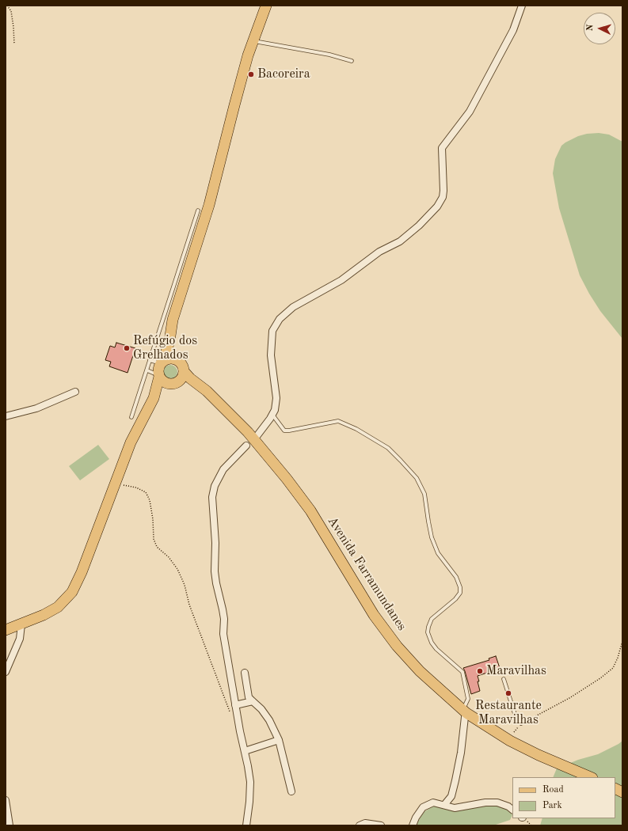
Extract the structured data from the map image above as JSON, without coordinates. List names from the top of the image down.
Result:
{
  "streets": {
    "main road": ["Avenida Farramundanes"]
  },
  "places": [
    "Bacoreira",
    "Refúgio dos Grelhados",
    "Maravilhas",
    "Restaurante Maravilhas"
  ],
  "legend": ["Road", "Park"],
  "north": "left"
}
